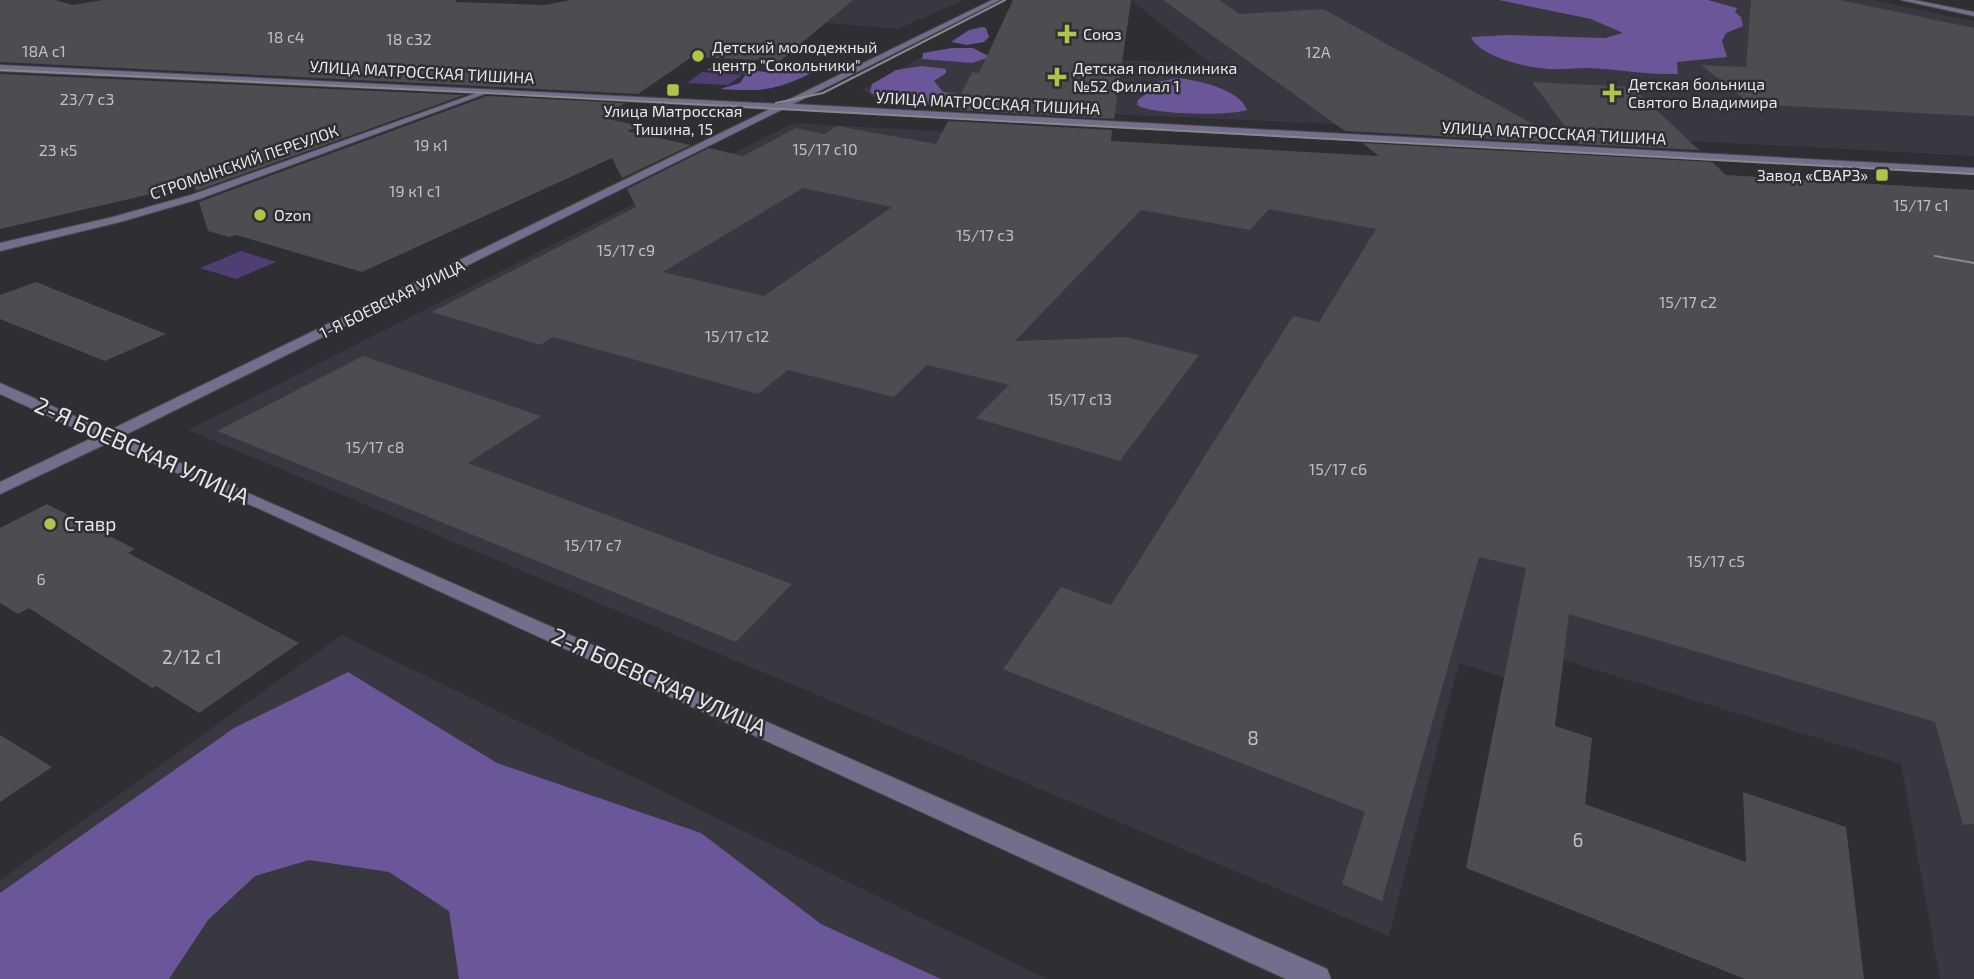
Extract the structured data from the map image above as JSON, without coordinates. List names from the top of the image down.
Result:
{
  "streets": {
    "street": [
      "УЛИЦА МАТРОССКАЯ ТИШИНА",
      "СТРОМЫНСКИЙ ПЕРЕУЛОК",
      "1-Я БОЕВСКАЯ УЛИЦА",
      "2-Я БОЕВСКАЯ УЛИЦА"
    ]
  },
  "crossings": [
    ["УЛИЦА МАТРОССКАЯ ТИШИНА", "СТРОМЫНСКИЙ ПЕРЕУЛОК"],
    ["УЛИЦА МАТРОССКАЯ ТИШИНА", "1-Я БОЕВСКАЯ УЛИЦА"],
    ["1-Я БОЕВСКАЯ УЛИЦА", "2-Я БОЕВСКАЯ УЛИЦА"]
  ],
  "places": {
    "health": ["Союз", "Детская поликлиника №52 Филиал 1", "Детская больница Святого Владимира"],
    "other": ["Детский молодежный центр \"Сокольники\"", "Ozon", "Ставр"],
    "transit": ["Улица Матросская Тишина, 15", "Завод «СВАРЗ»"]
  },
  "house_numbers": [
    "18 с4",
    "18 с32",
    "18А с1",
    "12А",
    "23/7 с3",
    "19 к1",
    "15/17 с10",
    "23 к5",
    "19 к1 с1",
    "15/17 с1",
    "15/17 с3",
    "15/17 с9",
    "15/17 с2",
    "15/17 с12",
    "15/17 с13",
    "15/17 с8",
    "15/17 с6",
    "15/17 с7",
    "15/17 с5",
    "6",
    "2/12 с1",
    "8",
    "6"
  ]
}
